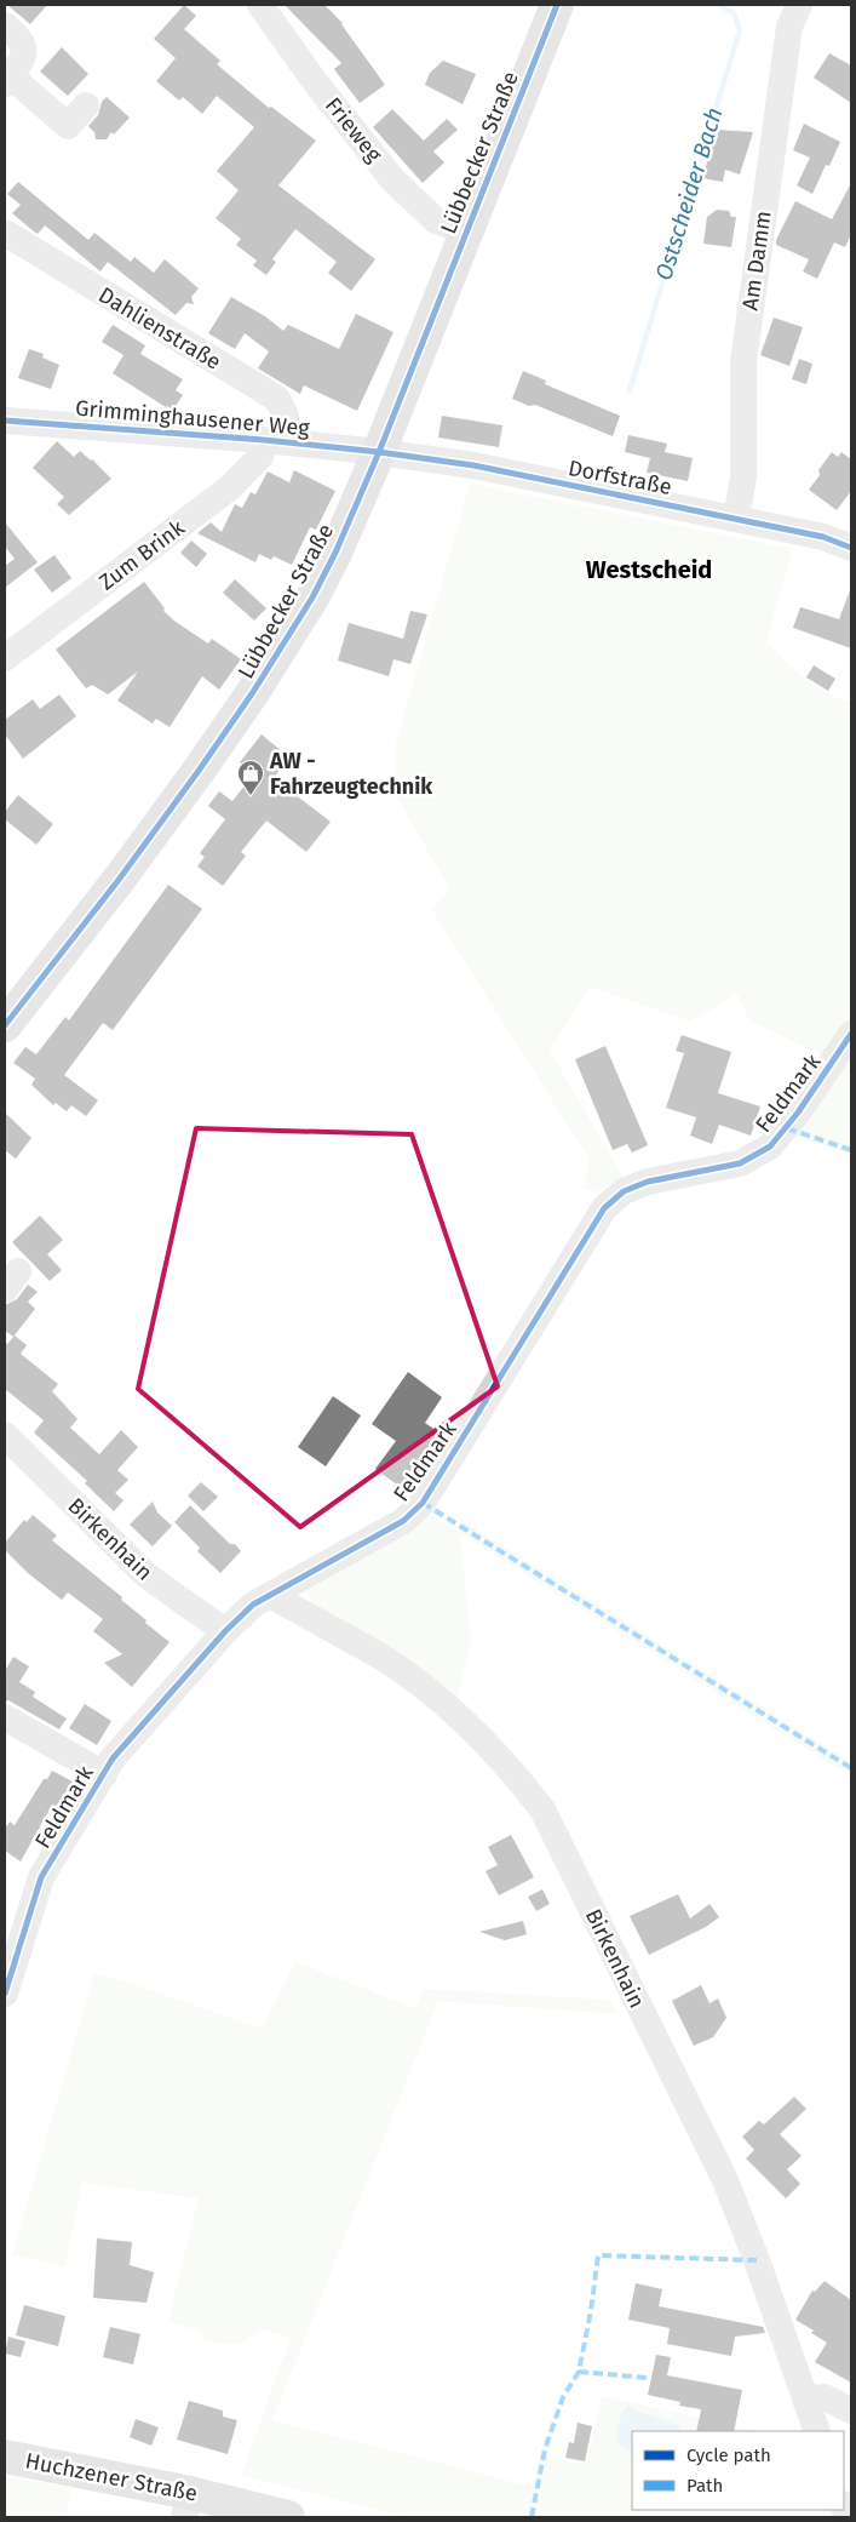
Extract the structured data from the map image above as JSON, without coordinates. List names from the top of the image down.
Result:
{
  "streets": {
    "main road": ["Lübbecker Straße", "Huchzener Straße"],
    "street": [
      "Frieweg",
      "Am Damm",
      "Dahlienstraße",
      "Grimminghausener Weg",
      "Dorfstraße",
      "Zum Brink",
      "Feldmark",
      "Birkenhain"
    ]
  },
  "crossings": [
    ["Frieweg", "Lübbecker Straße"],
    ["Lübbecker Straße", "Grimminghausener Weg"],
    ["Lübbecker Straße", "Dorfstraße"],
    ["Am Damm", "Dorfstraße"],
    ["Dahlienstraße", "Grimminghausener Weg"],
    ["Dahlienstraße", "Zum Brink"],
    ["Grimminghausener Weg", "Dorfstraße"],
    ["Grimminghausener Weg", "Zum Brink"],
    ["Feldmark", "Birkenhain"]
  ],
  "districts": ["Westscheid"],
  "water": ["Ostscheider Bach"],
  "places": {
    "shop": ["AW - Fahrzeugtechnik"]
  },
  "legend": ["Cycle path", "Path"]
}
